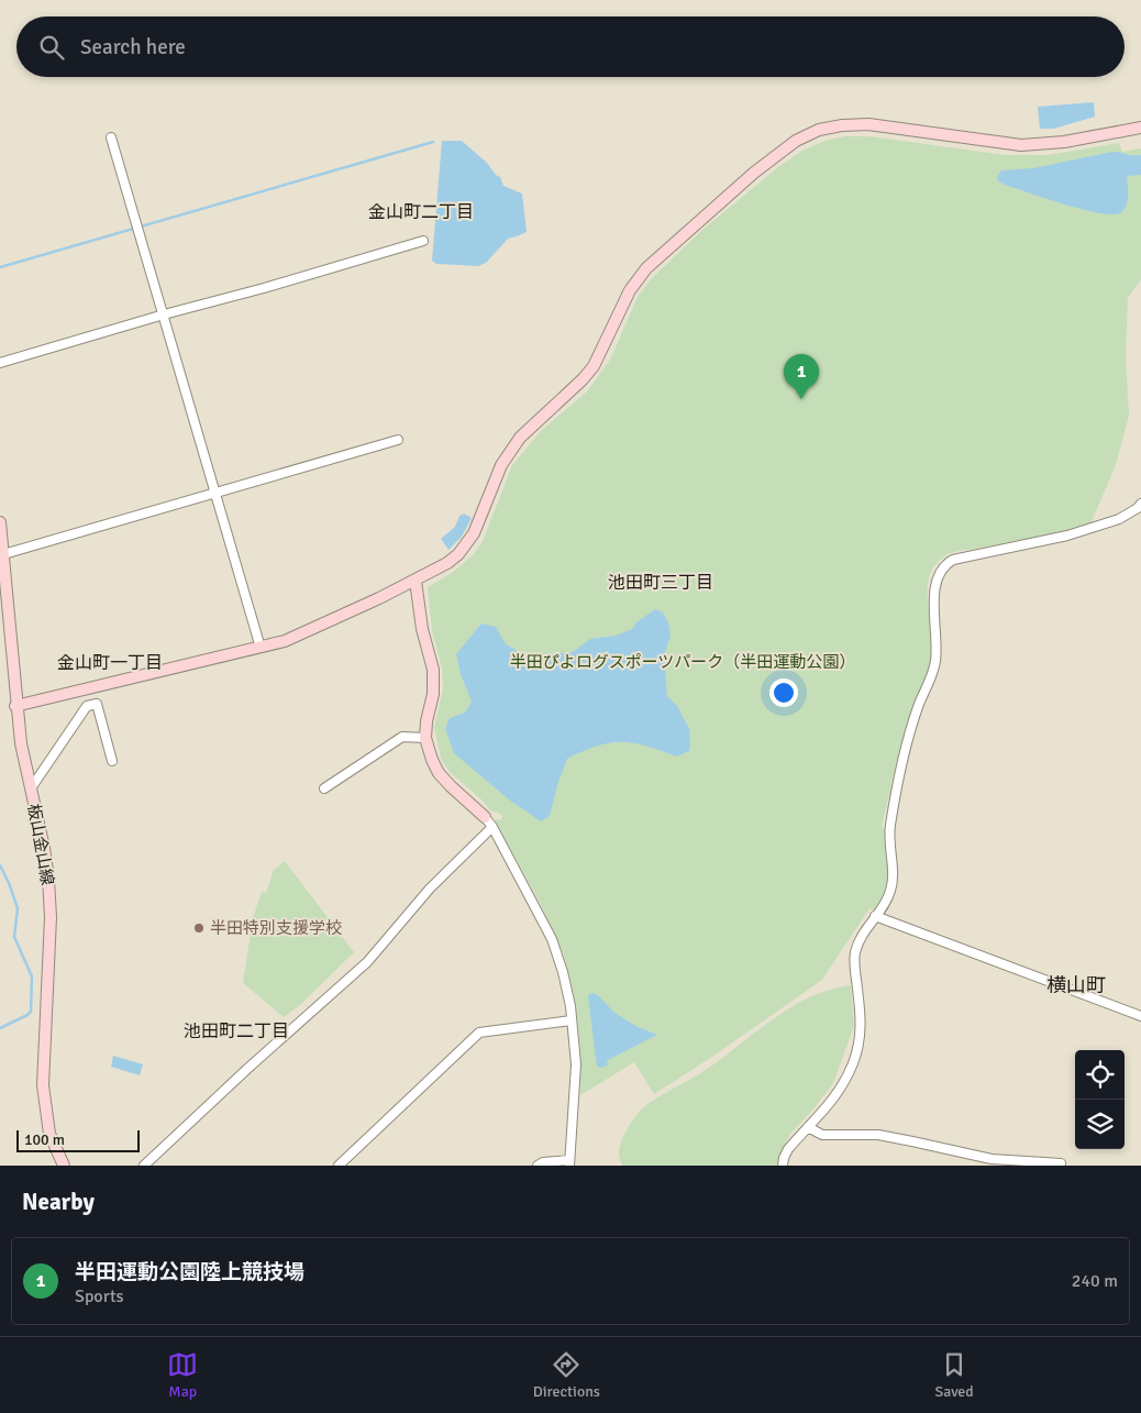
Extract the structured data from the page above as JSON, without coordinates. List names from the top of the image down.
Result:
{
  "streets": {
    "street": ["板山金山線"]
  },
  "districts": [
    "金山町二丁目",
    "池田町三丁目",
    "金山町一丁目",
    "横山町",
    "池田町二丁目"
  ],
  "parks": ["半田ぴよログスポーツパーク（半田運動公園）"],
  "places": ["半田特別支援学校"],
  "scale_bar": "100 m",
  "page": {
    "search": "Search here",
    "pins": "1",
    "scale": "100 m",
    "heading": "Nearby",
    "list": [
      {
        "mark": "1",
        "name": "半田運動公園陸上競技場",
        "note": "Sports",
        "value": "240 m"
      }
    ],
    "nav": ["Map", "Directions", "Saved"]
  }
}
